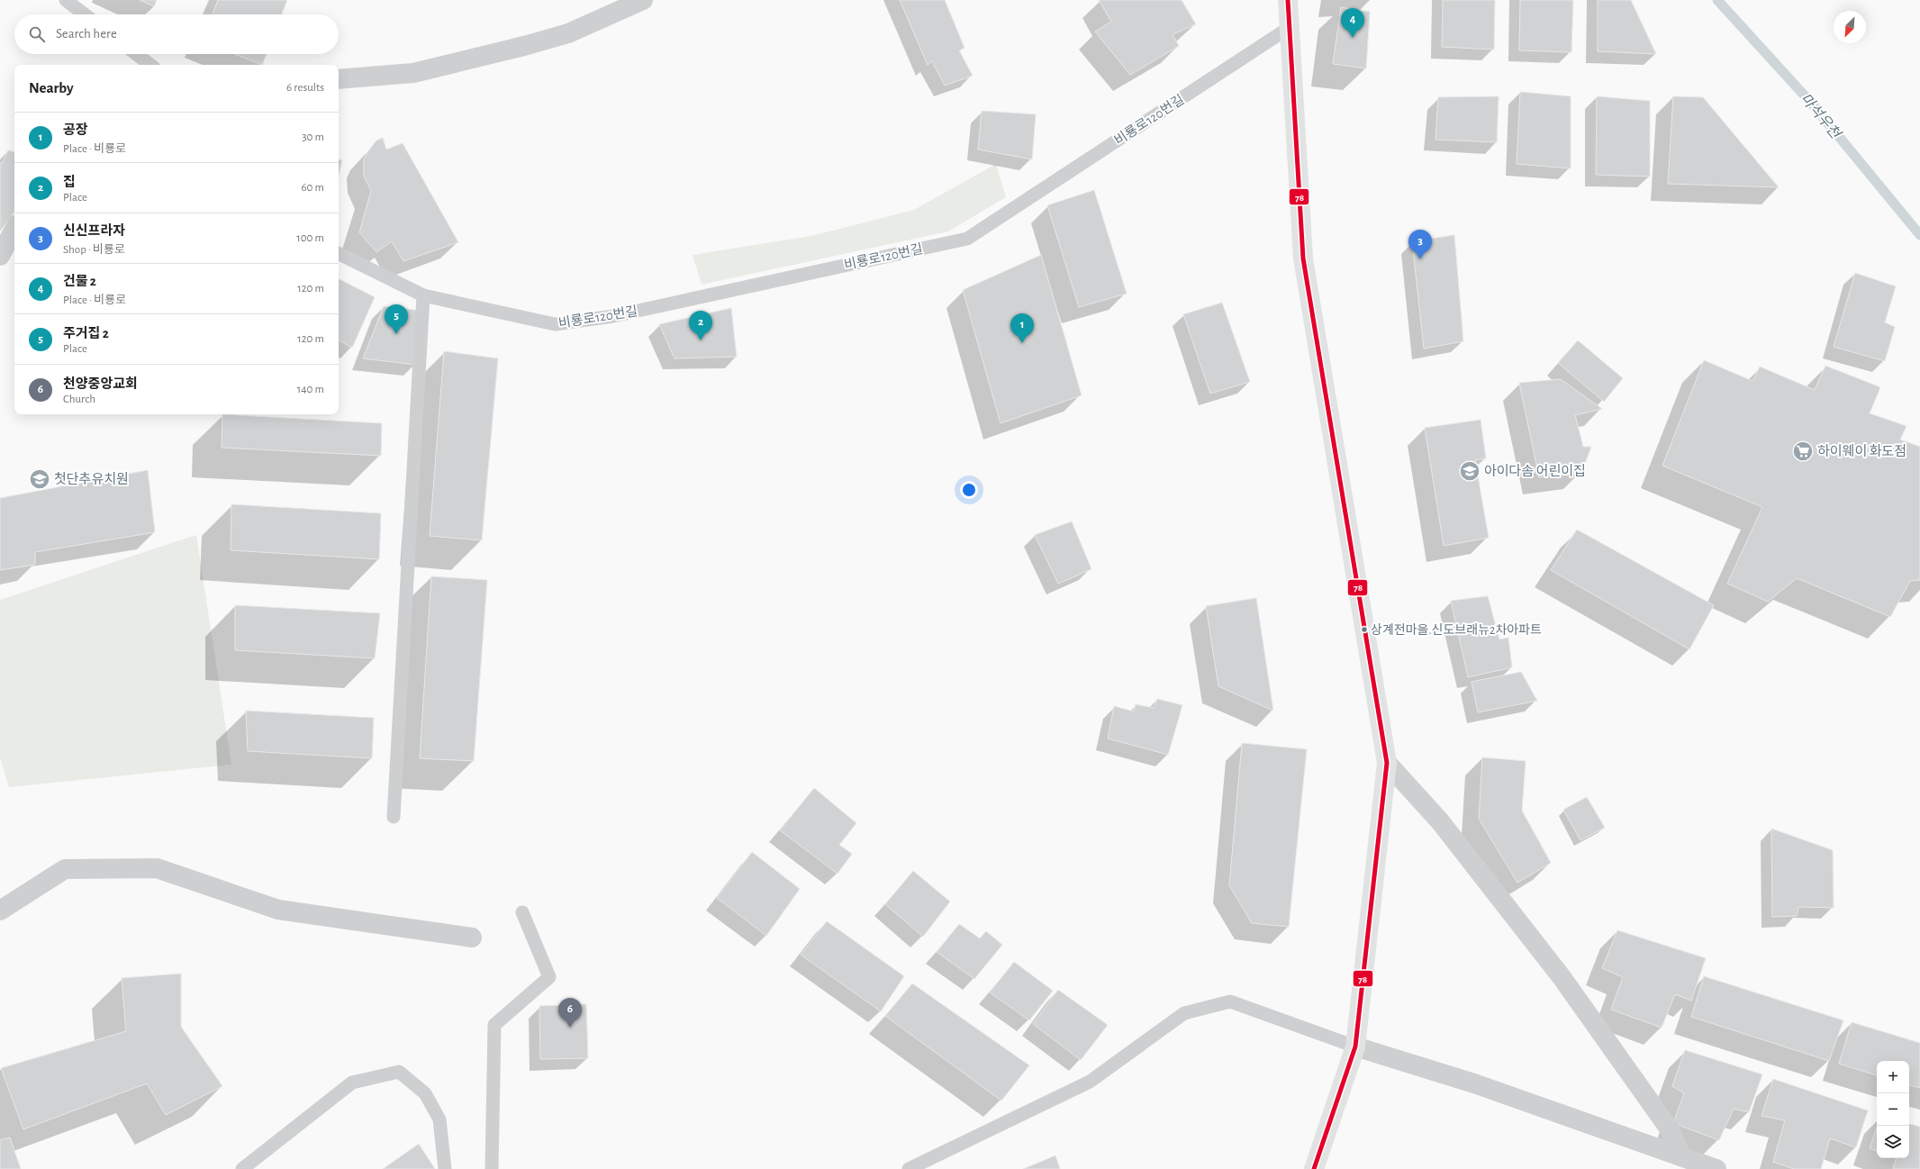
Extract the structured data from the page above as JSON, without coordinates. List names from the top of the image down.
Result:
{
  "streets": {
    "lane": ["비룡로120번길"]
  },
  "water": ["마석우천"],
  "places": {
    "supermarket": ["하이웨이 화도점"],
    "school or university": ["아이다솜 어린이집", "첫단추유치원"],
    "other": ["상계전마을.신도브래뉴2차아파트"]
  },
  "lines": ["transit line 78"],
  "north": "bottom left",
  "page": {
    "pins": [
      "4",
      "3",
      "5",
      "2",
      "1",
      "6"
    ],
    "search": "Search here",
    "heading": ["Nearby", "6 results"],
    "list": [
      {
        "mark": "1",
        "name": "공장",
        "note": "Place · 비룡로",
        "value": "30 m"
      },
      {
        "mark": "2",
        "name": "집",
        "note": "Place",
        "value": "60 m"
      },
      {
        "mark": "3",
        "name": "신신프라자",
        "note": "Shop · 비룡로",
        "value": "100 m"
      },
      {
        "mark": "4",
        "name": "건물 2",
        "note": "Place · 비룡로",
        "value": "120 m"
      },
      {
        "mark": "5",
        "name": "주거집 2",
        "note": "Place",
        "value": "120 m"
      },
      {
        "mark": "6",
        "name": "천양중앙교회",
        "note": "Church",
        "value": "140 m"
      }
    ],
    "map_buttons": ["+", "−"]
  }
}
